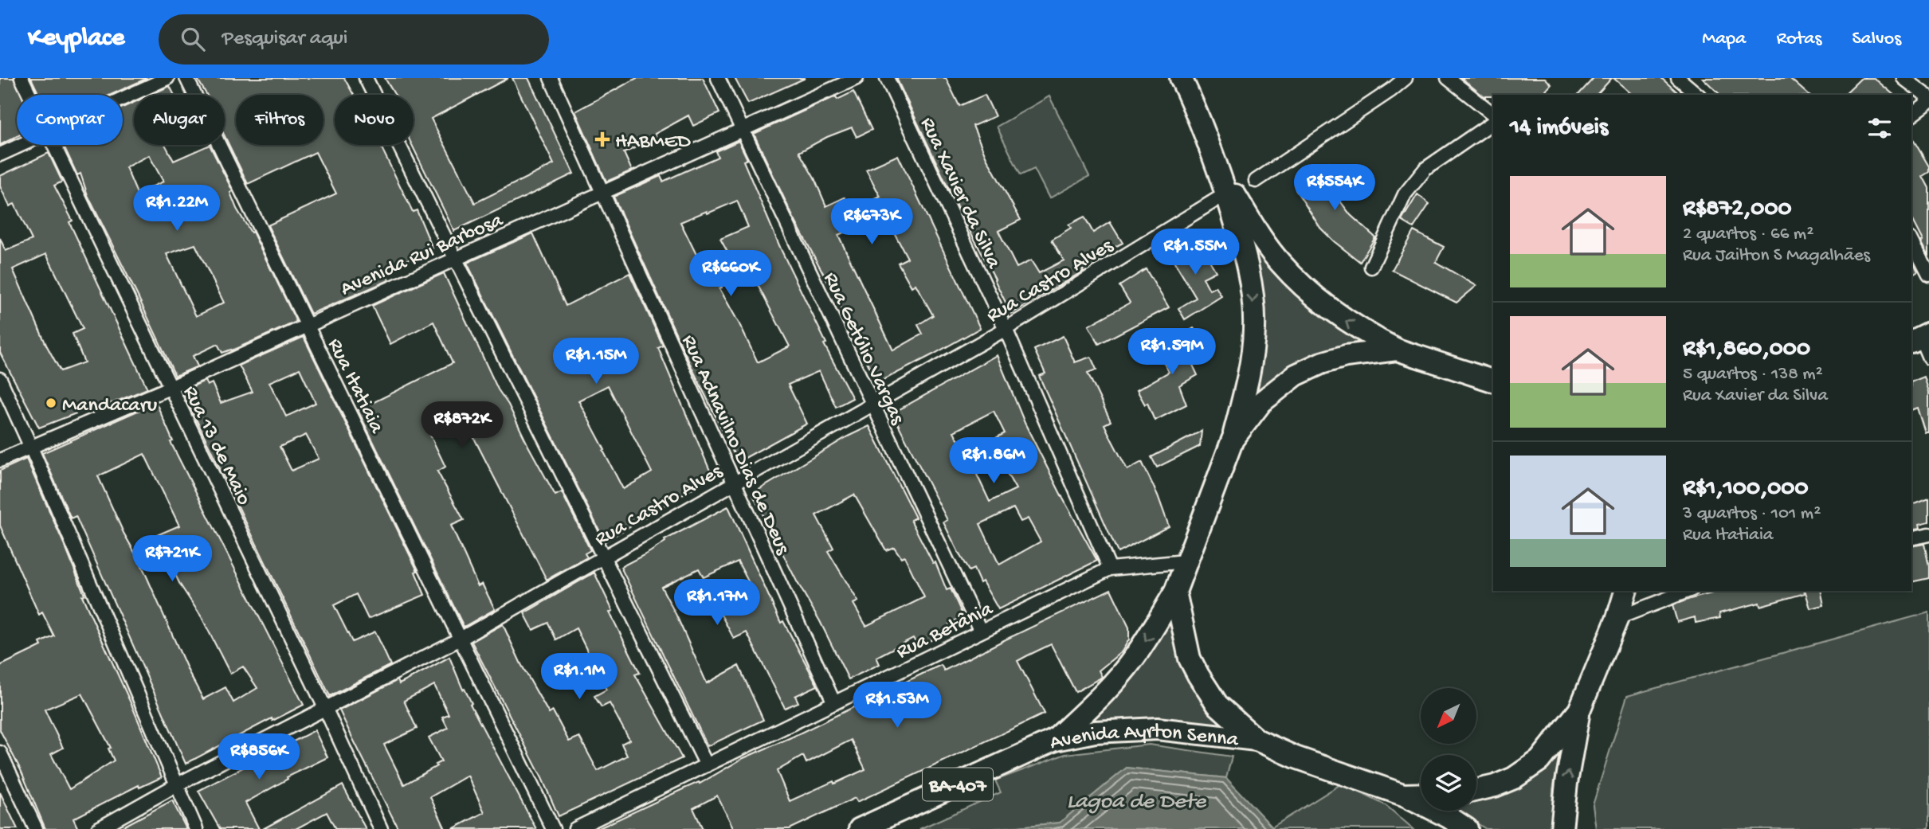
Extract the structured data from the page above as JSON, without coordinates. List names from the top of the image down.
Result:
{
  "streets": {
    "main road": ["Avenida Ayrton Senna", "BA-407"],
    "street": [
      "Rua Xavier da Silva",
      "Avenida Rui Barbosa",
      "Rua Castro Alves",
      "Rua Getúlio Vargas",
      "Rua Itatiaia",
      "Rua Adnavilno Dias de Deus",
      "Rua 13 de Maio",
      "Rua Betânia"
    ]
  },
  "crossings": [
    ["Rua Xavier da Silva", "Rua Castro Alves"],
    ["Rua Xavier da Silva", "Rua Betânia"],
    ["Avenida Rui Barbosa", "Rua Getúlio Vargas"],
    ["Avenida Rui Barbosa", "Rua Itatiaia"],
    ["Avenida Rui Barbosa", "Rua Adnavilno Dias de Deus"],
    ["Avenida Rui Barbosa", "Rua 13 de Maio"],
    ["Rua Castro Alves", "Rua Getúlio Vargas"],
    ["Rua Castro Alves", "Rua Itatiaia"],
    ["Rua Castro Alves", "Rua Adnavilno Dias de Deus"],
    ["Rua Castro Alves", "Rua 13 de Maio"],
    ["Rua Getúlio Vargas", "Rua Betânia"],
    ["Rua Adnavilno Dias de Deus", "Rua Betânia"],
    ["Rua Betânia", "Avenida Ayrton Senna"],
    ["Avenida Ayrton Senna", "BA-407"]
  ],
  "water": ["Lagoa de Dete"],
  "places": {
    "health": ["HABMED"],
    "other": ["Mandacaru"]
  },
  "north": "bottom left",
  "page": {
    "header": "Keyplace",
    "search": "Pesquisar aqui",
    "nav": ["Mapa", "Rotas", "Salvos"],
    "chip": [
      "Comprar",
      "Alugar",
      "Filtros",
      "Novo"
    ],
    "heading": "14 imóveis",
    "list": [
      {
        "name": "R$872,000",
        "note": "2 quartos · 66 m² · Rua Jailton S Magalhães"
      },
      {
        "name": "R$1,860,000",
        "note": "5 quartos · 138 m² · Rua Xavier da Silva"
      },
      {
        "name": "R$1,100,000",
        "note": "3 quartos · 101 m² · Rua Itatiaia"
      }
    ],
    "price": [
      "R$554K",
      "R$1.22M",
      "R$673K",
      "R$1.55M",
      "R$660K",
      "R$1.59M",
      "R$1.15M",
      "R$872K",
      "R$1.86M",
      "R$721K",
      "R$1.17M",
      "R$1.1M",
      "R$1.53M",
      "R$856K"
    ]
  }
}
